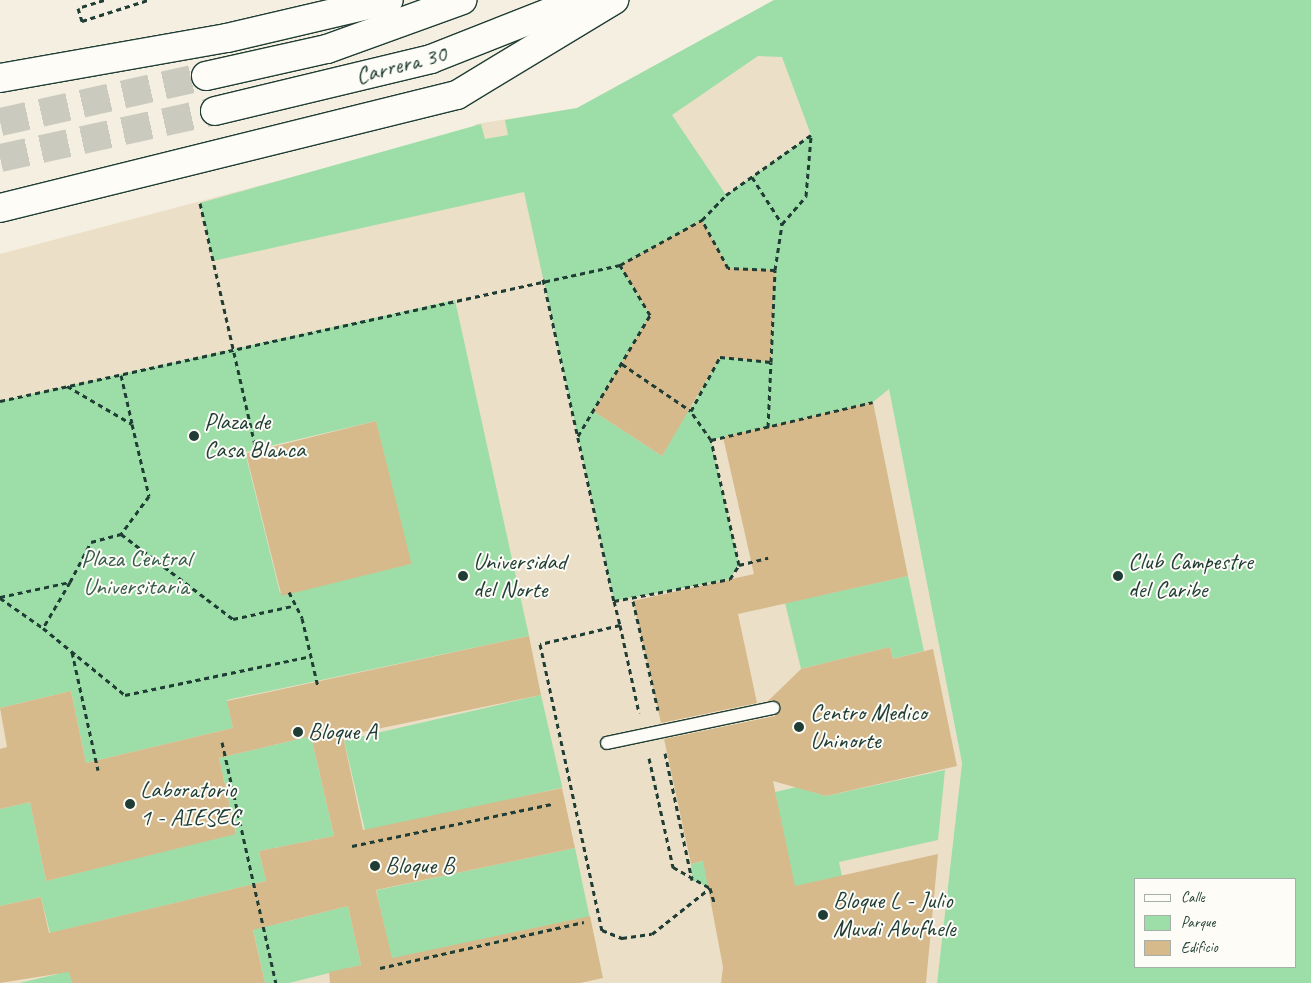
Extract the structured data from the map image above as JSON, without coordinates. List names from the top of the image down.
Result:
{
  "streets": {
    "main road": ["Carrera 30"]
  },
  "parks": ["Plaza Central Universitaria"],
  "places": [
    "Plaza de Casa Blanca",
    "Universidad del Norte",
    "Club Campestre del Caribe",
    "Centro Medico Uninorte",
    "Bloque A",
    "Laboratorio 1 - AIESEC",
    "Bloque B",
    "Bloque L - Julio Muvdi Abufhele"
  ],
  "legend": ["Calle", "Parque", "Edificio"]
}
